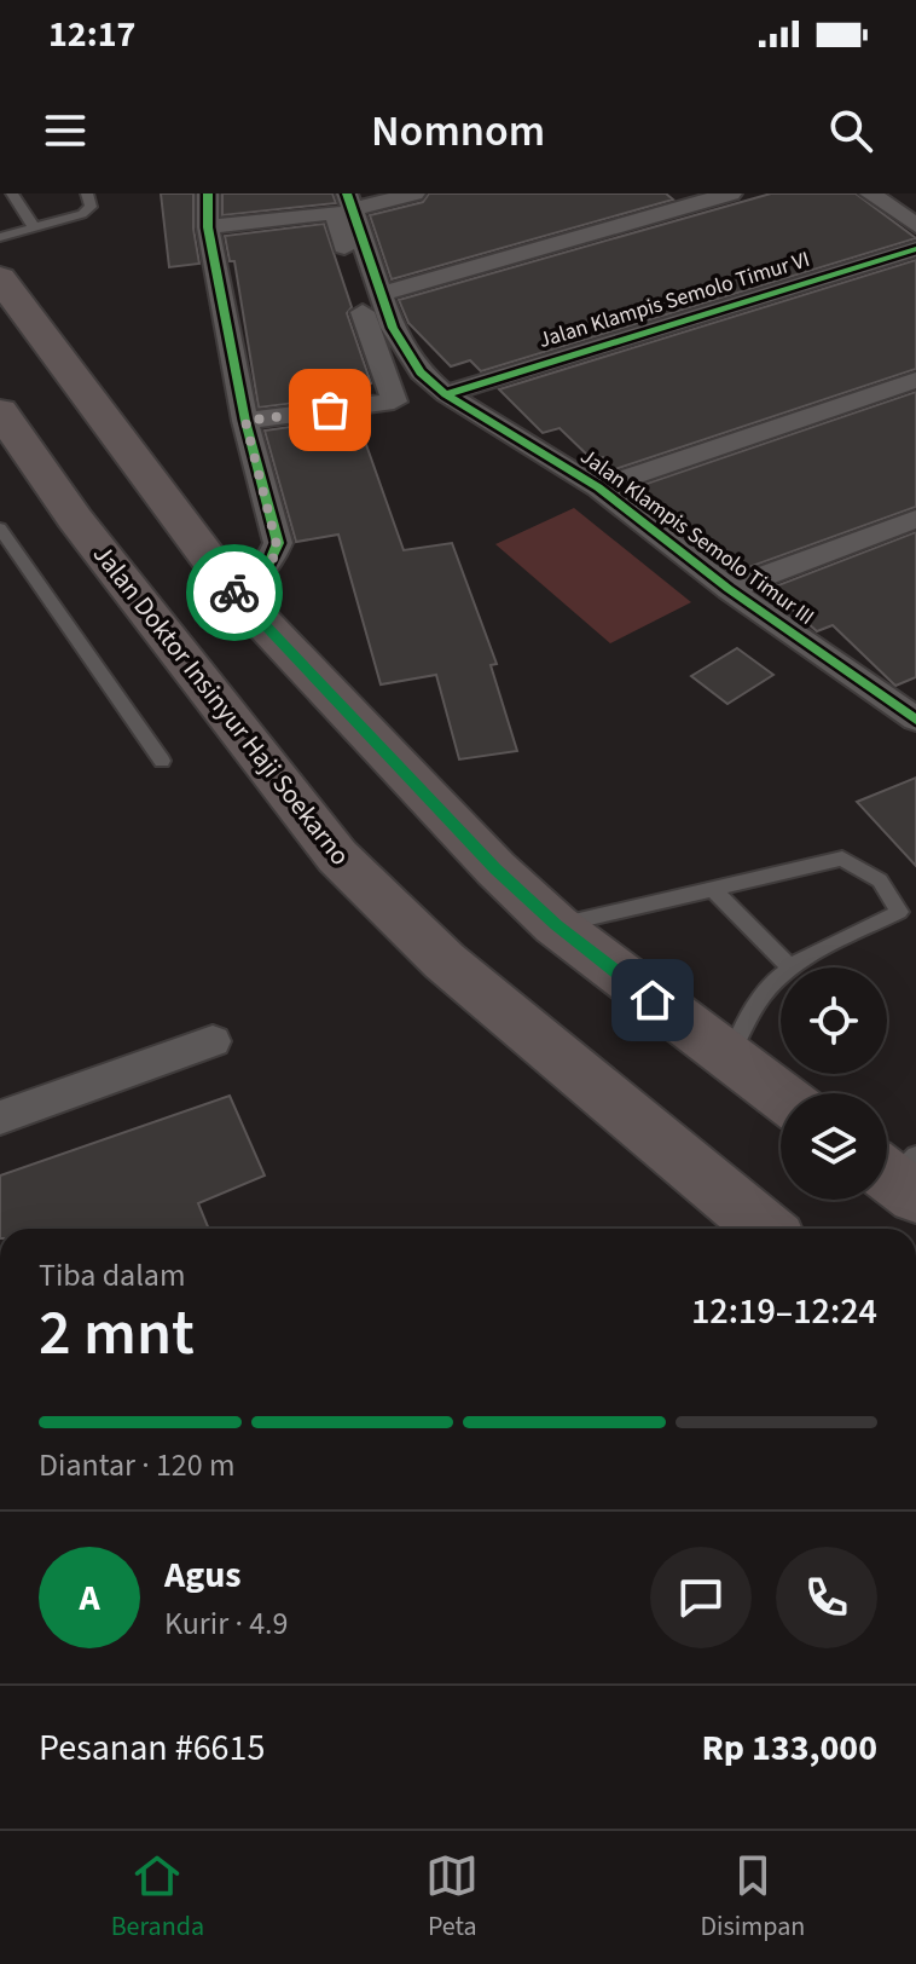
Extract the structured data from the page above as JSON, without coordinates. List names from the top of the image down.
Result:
{
  "streets": {
    "main road": ["Jalan Doktor Insinyur Haji Soekarno"],
    "street": ["Jalan Klampis Semolo Timur VI", "Jalan Klampis Semolo Timur III"]
  },
  "crossings": [
    ["Jalan Klampis Semolo Timur VI", "Jalan Klampis Semolo Timur III"]
  ],
  "page": {
    "status": "12:17",
    "header": "Nomnom",
    "heading": ["2 mnt", "Tiba dalam", "12:19–12:24"],
    "panel": [
      "Agus",
      "Kurir · 4.9",
      "Pesanan #6615",
      "Rp 133,000"
    ],
    "bar": "Diantar · 120 m",
    "round": "A",
    "tabs": ["Beranda", "Peta", "Disimpan"]
  }
}
